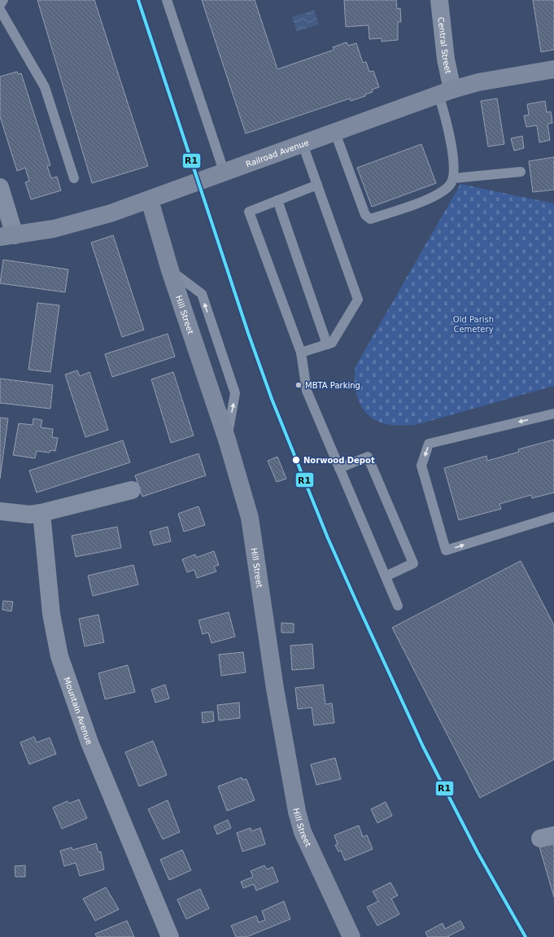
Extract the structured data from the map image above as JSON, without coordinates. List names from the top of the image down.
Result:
{
  "streets": {
    "street": [
      "Central Street",
      "Railroad Avenue",
      "Hill Street",
      "Mountain Avenue"
    ]
  },
  "crossings": [
    ["Central Street", "Railroad Avenue"],
    ["Railroad Avenue", "Hill Street"]
  ],
  "parks": ["Old Parish Cemetery"],
  "places": ["MBTA Parking", "Norwood Depot"],
  "lines": ["transit line R1"]
}
